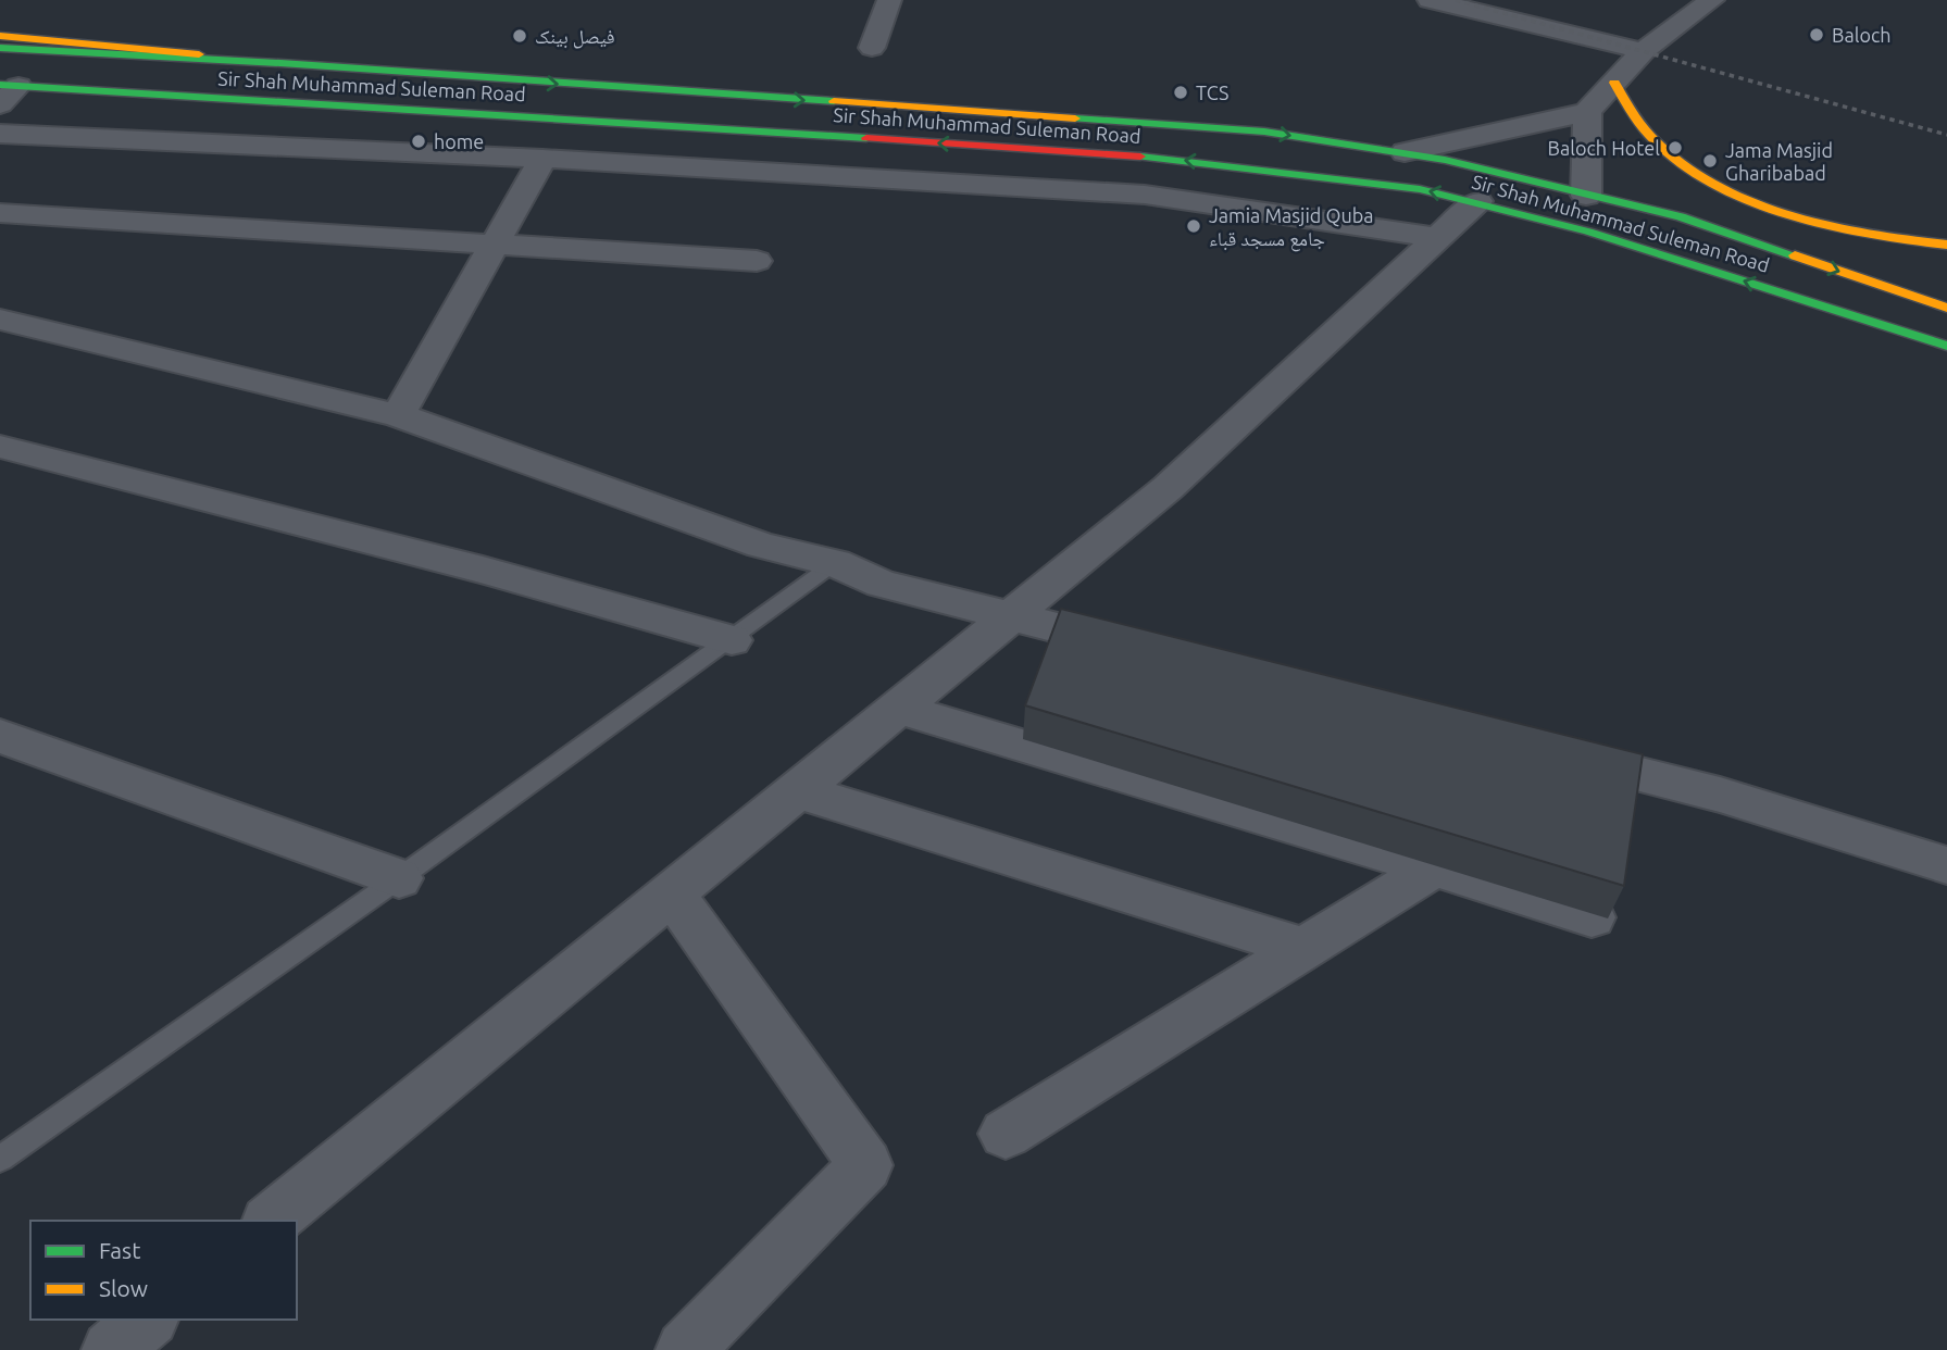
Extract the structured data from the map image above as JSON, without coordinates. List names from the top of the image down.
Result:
{
  "streets": {
    "main road": ["Sir Shah Muhammad Suleman Road"]
  },
  "places": [
    "Baloch",
    "فیصل بینک",
    "TCS",
    "home",
    "Baloch Hotel",
    "Jama Masjid Gharibabad",
    "Jamia Masjid Quba جامع مسجد قباء"
  ],
  "legend": ["Fast", "Slow"]
}
